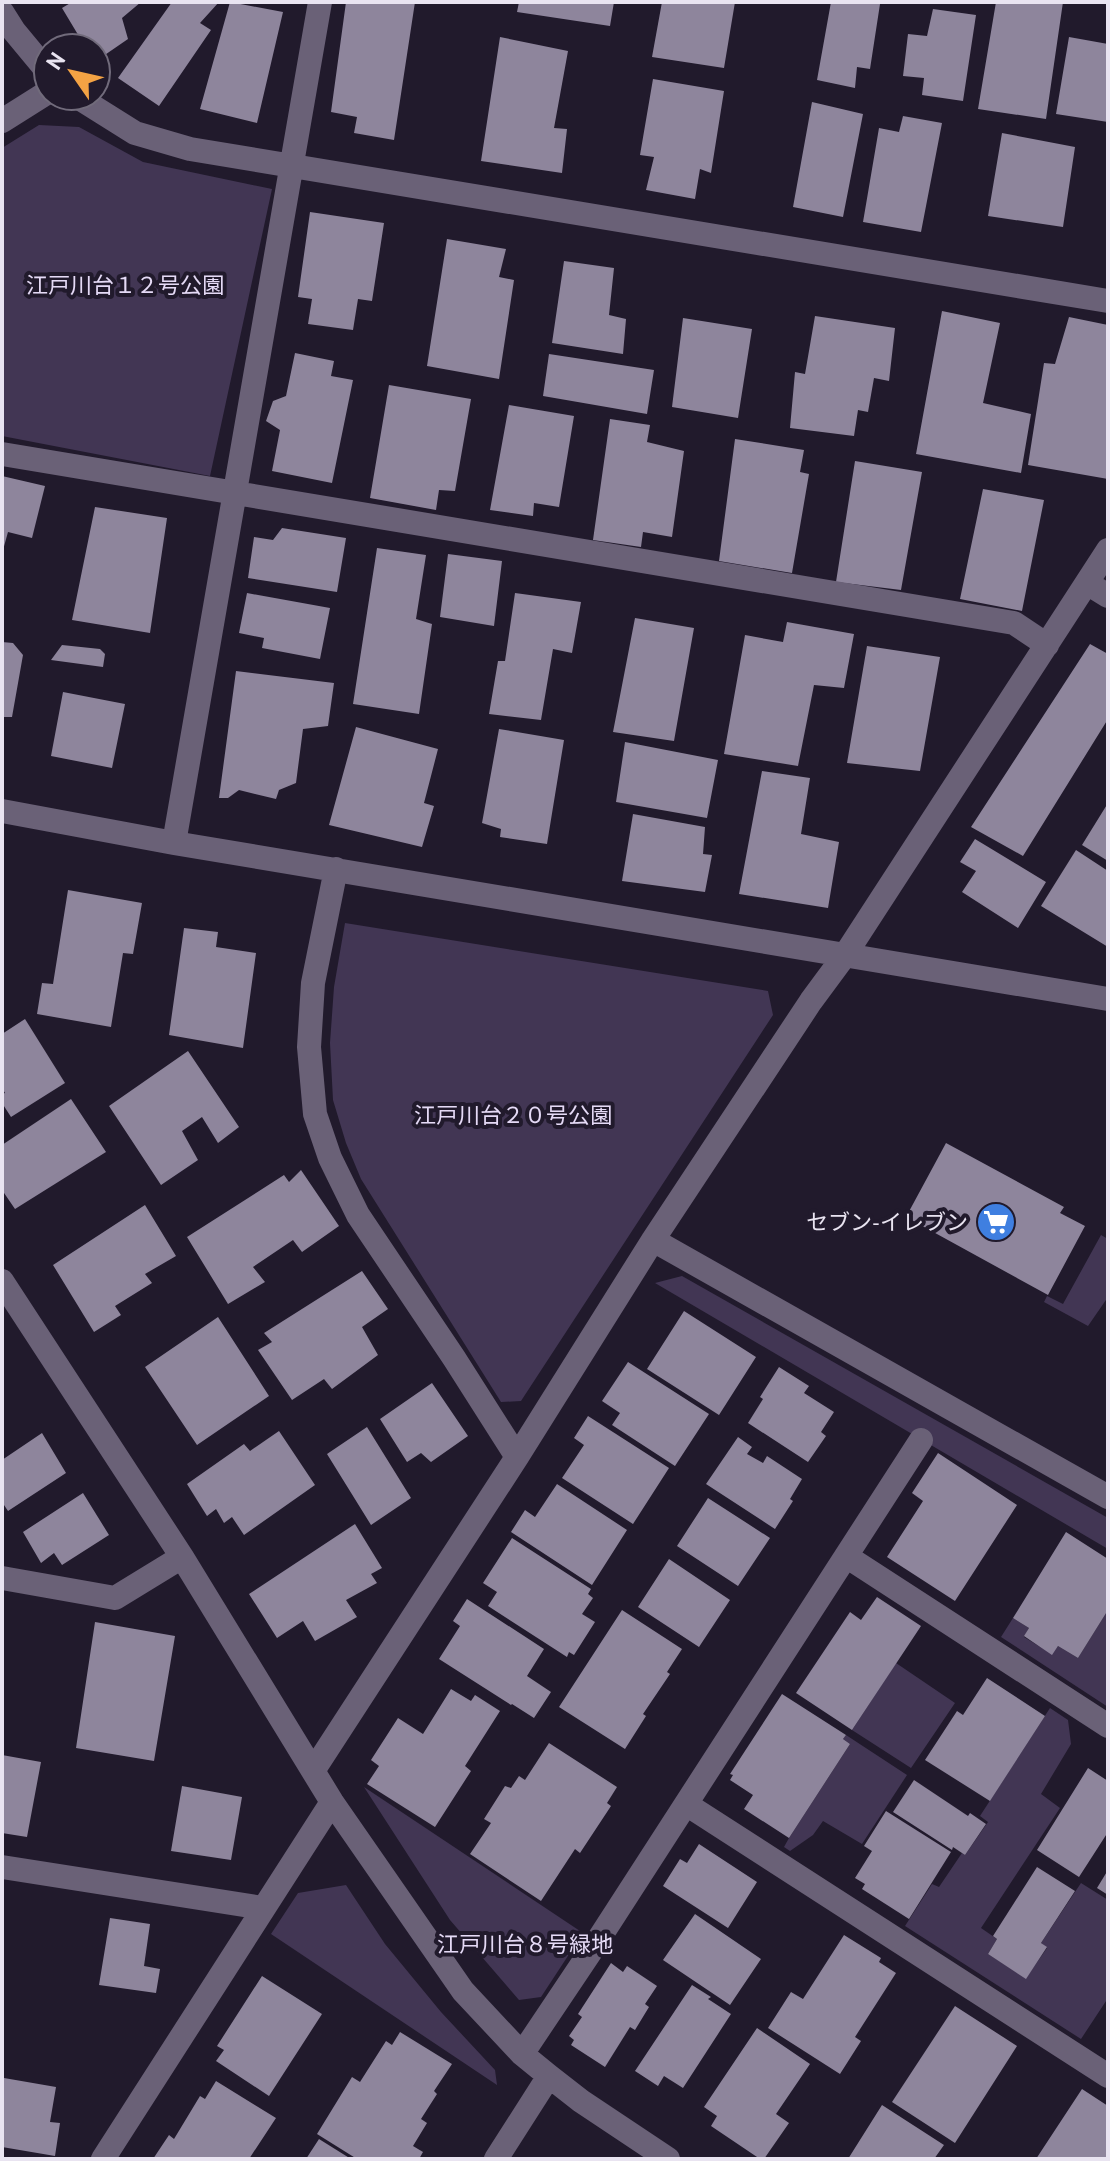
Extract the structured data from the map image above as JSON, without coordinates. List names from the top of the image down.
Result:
{
  "parks": ["江戸川台１２号公園", "江戸川台２０号公園", "江戸川台８号緑地"],
  "places": {
    "supermarket": ["セブン-イレブン"]
  },
  "north": "top left"
}
